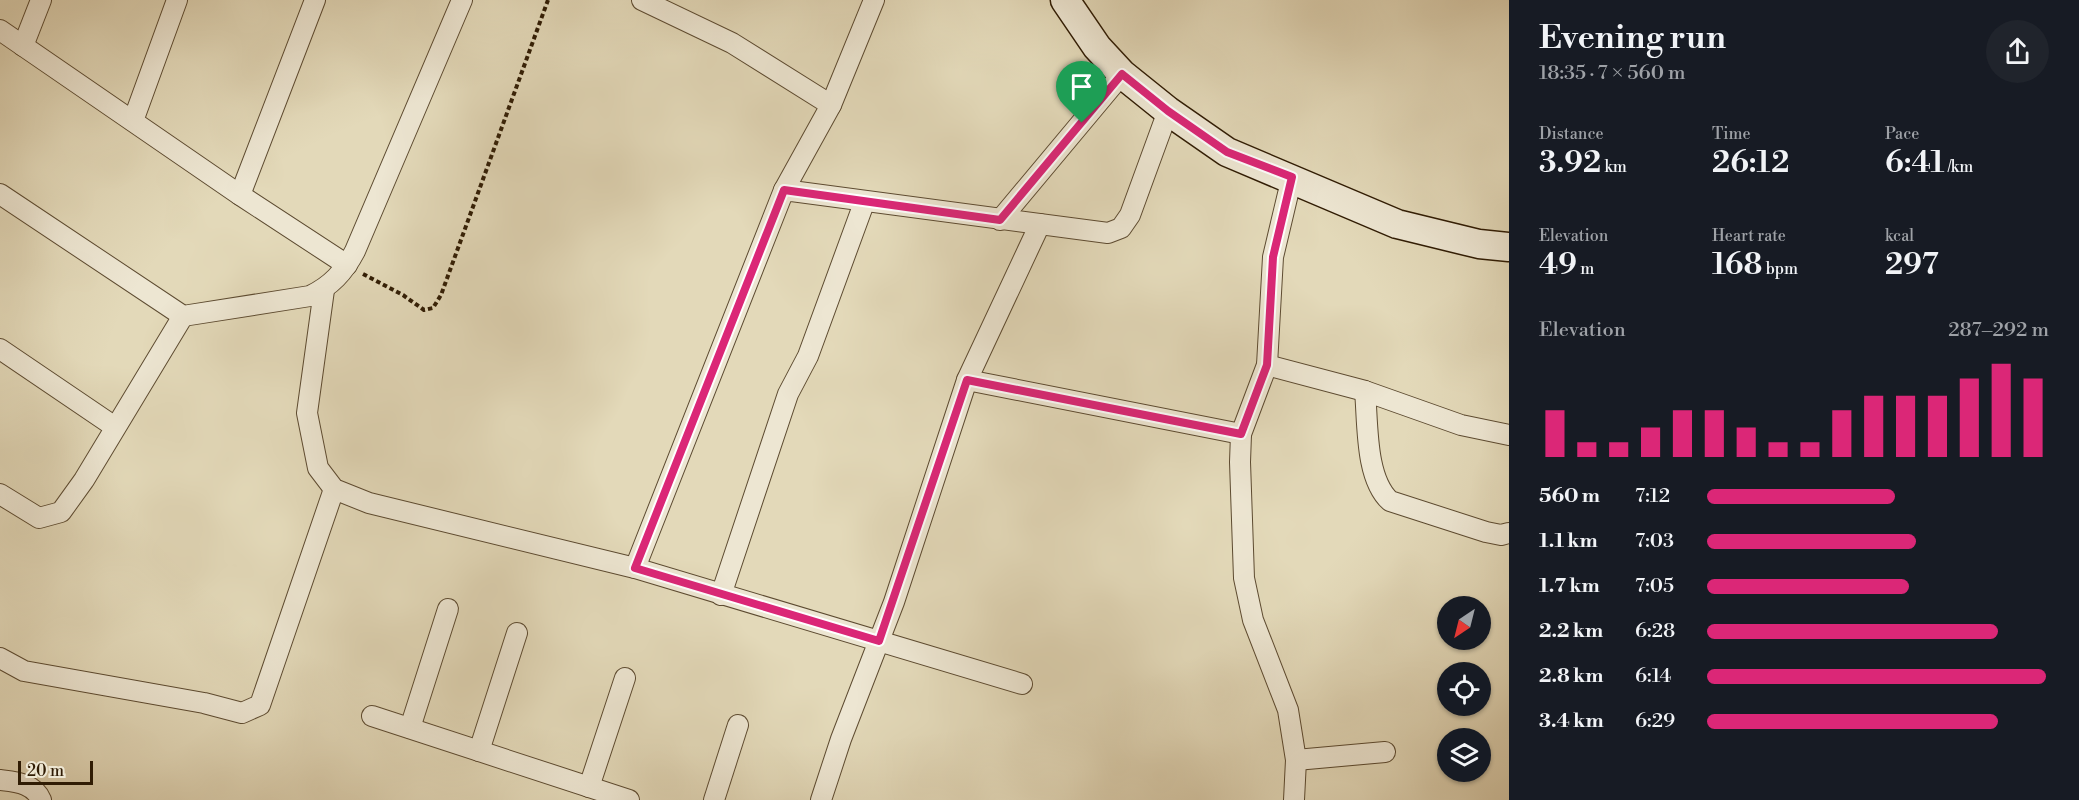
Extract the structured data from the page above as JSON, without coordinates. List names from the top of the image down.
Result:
{
  "scale_bar": "20 m",
  "north": "bottom left",
  "page": {
    "heading": ["Evening run", "18:35 · 7 × 560 m"],
    "stats": [
      ["Distance", "3.92 km"],
      ["Time", "26:12"],
      ["Pace", "6:41 /km"],
      ["Elevation", "49 m"],
      ["Heart rate", "168 bpm"],
      ["kcal", "297"]
    ],
    "chart": ["Elevation", "287–292 m"],
    "list": [
      {
        "name": "560 m",
        "note": "7:12"
      },
      {
        "name": "1.1 km",
        "note": "7:03"
      },
      {
        "name": "1.7 km",
        "note": "7:05"
      },
      {
        "name": "2.2 km",
        "note": "6:28"
      },
      {
        "name": "2.8 km",
        "note": "6:14"
      },
      {
        "name": "3.4 km",
        "note": "6:29"
      }
    ],
    "scale": "20 m"
  }
}
